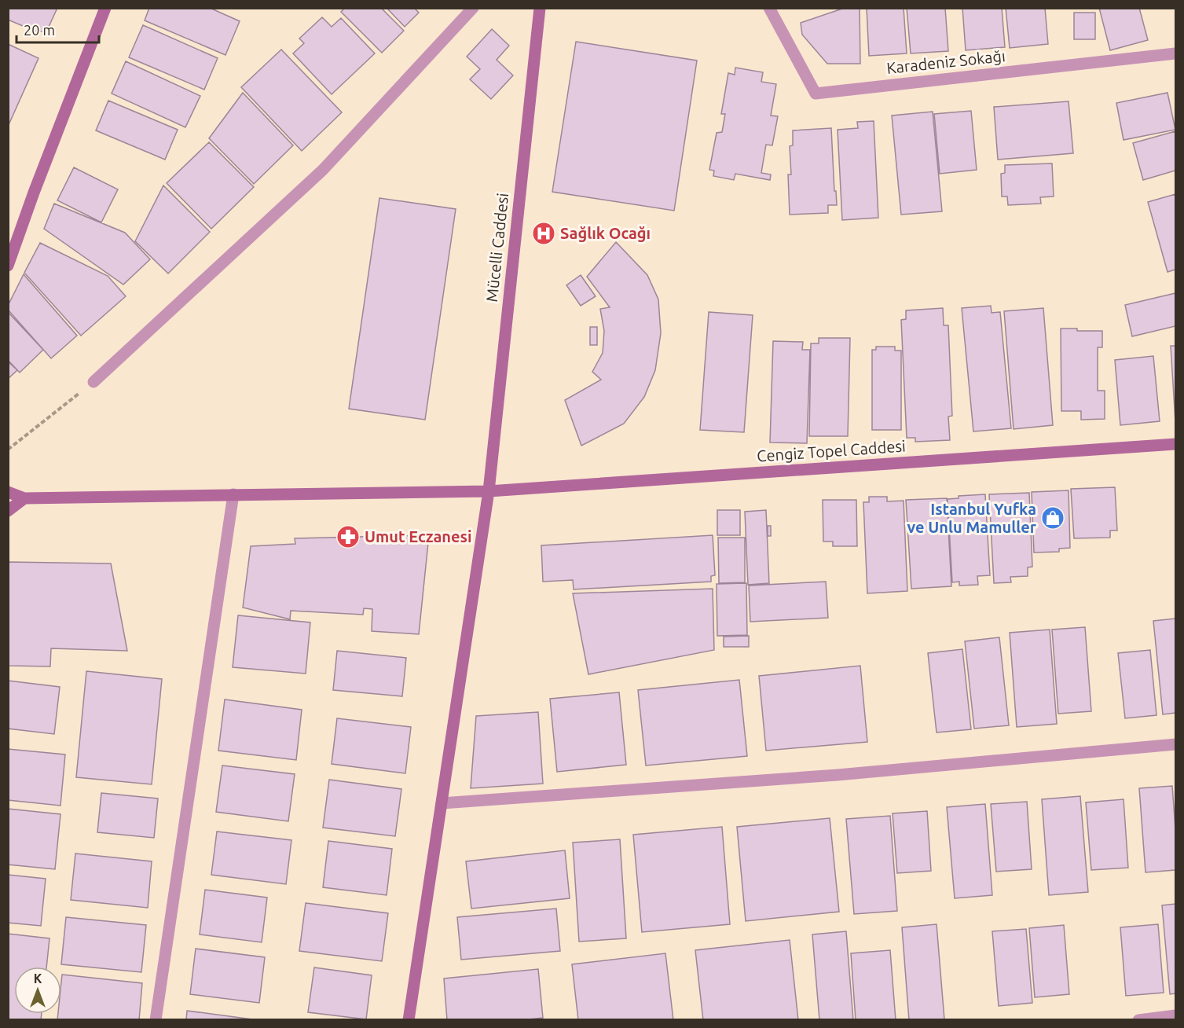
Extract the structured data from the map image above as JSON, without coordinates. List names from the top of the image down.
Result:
{
  "streets": {
    "main road": ["Mücelli Caddesi", "Cengiz Topel Caddesi"],
    "street": ["Karadeniz Sokağı"]
  },
  "crossings": [
    ["Mücelli Caddesi", "Cengiz Topel Caddesi"]
  ],
  "places": {
    "hospital": ["Sağlık Ocağı"],
    "shop": ["Istanbul Yufka ve Unlu Mamuller"],
    "pharmacy": ["Umut Eczanesi"]
  },
  "scale_bar": "20 m",
  "north": "top"
}
